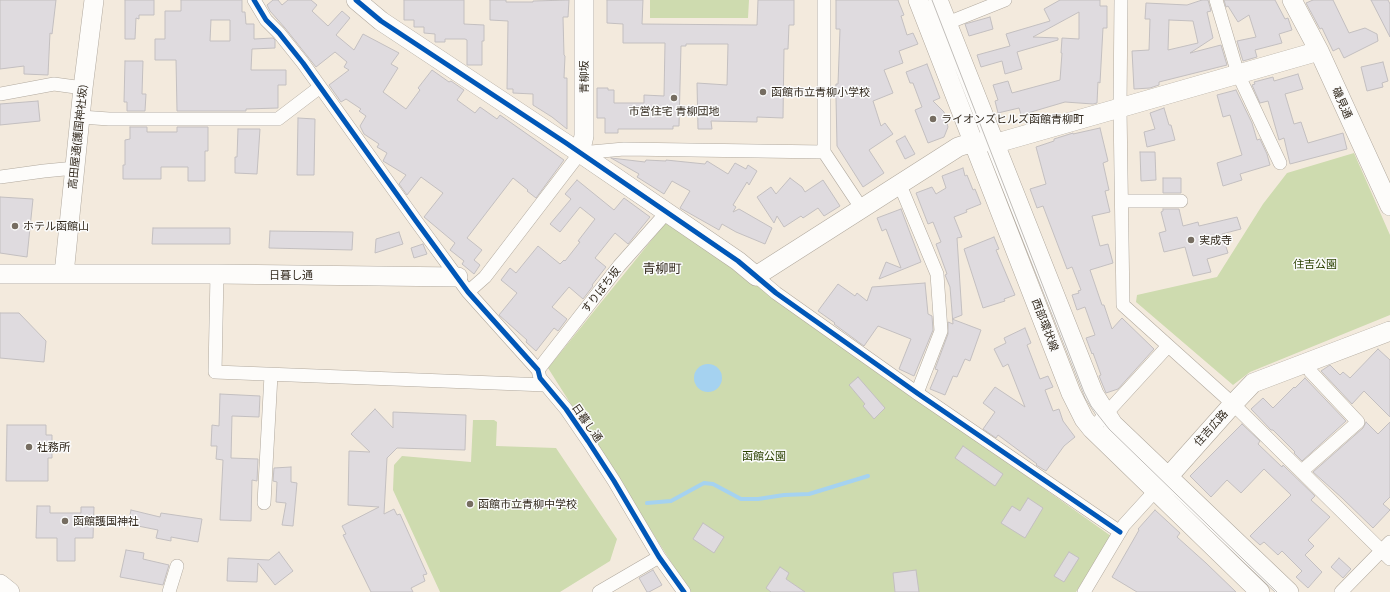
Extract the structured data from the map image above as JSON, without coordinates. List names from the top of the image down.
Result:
{
  "streets": {
    "street": [
      "青柳坂",
      "磯見通",
      "高田屋通(護国神社坂)",
      "日暮し通",
      "すりばち坂",
      "西部環状線",
      "住吉広路"
    ]
  },
  "crossings": [
    ["高田屋通(護国神社坂)", "日暮し通"],
    ["日暮し通", "すりばち坂"],
    ["西部環状線", "住吉広路"]
  ],
  "districts": ["青柳町"],
  "parks": ["住吉公園", "函館公園"],
  "places": [
    "函館市立青柳小学校",
    "市営住宅 青柳団地",
    "ライオンズヒルズ函館青柳町",
    "ホテル函館山",
    "実成寺",
    "社務所",
    "函館市立青柳中学校",
    "函館護国神社"
  ]
}
